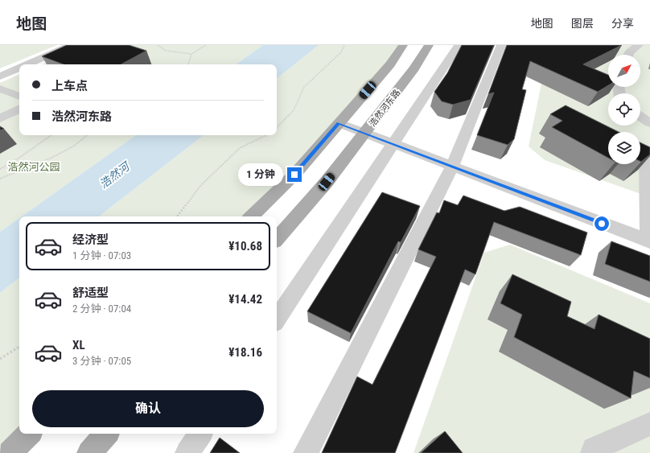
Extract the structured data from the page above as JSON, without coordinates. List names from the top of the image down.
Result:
{
  "streets": {
    "main road": ["浩然河东路"]
  },
  "water": ["浩然河"],
  "parks": ["浩然河公园"],
  "north": "top right",
  "page": {
    "header": "地图",
    "nav": ["地图", "图层", "分享"],
    "banner": ["上车点", "浩然河东路"],
    "bubble": "1 分钟",
    "list": [
      {
        "name": "经济型",
        "note": "1 分钟 · 07:03",
        "value": "¥10.68"
      },
      {
        "name": "舒适型",
        "note": "2 分钟 · 07:04",
        "value": "¥14.42"
      },
      {
        "name": "XL",
        "note": "3 分钟 · 07:05",
        "value": "¥18.16"
      }
    ],
    "buttons": "确认"
  }
}
